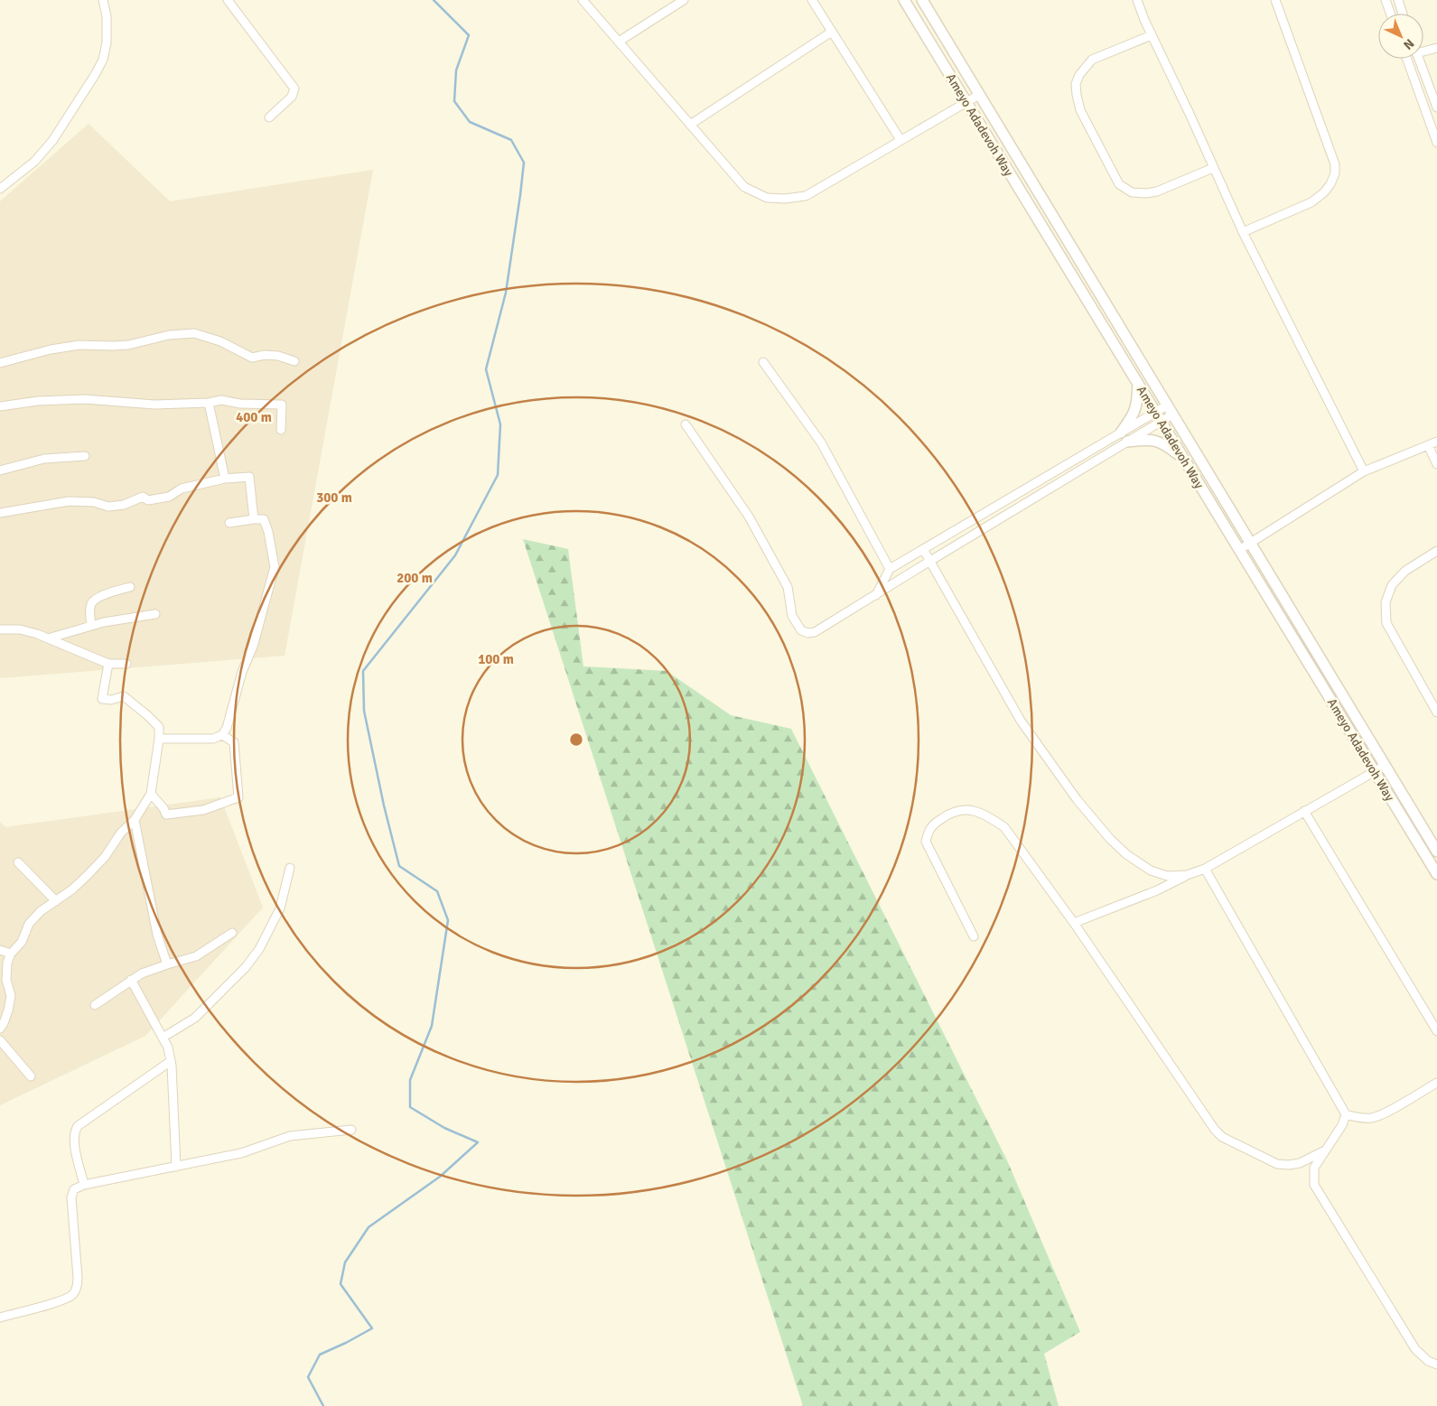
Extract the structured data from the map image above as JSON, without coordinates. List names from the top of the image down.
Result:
{
  "streets": {
    "street": ["Ameyo Adadevoh Way"]
  },
  "north": "bottom right",
  "rings": [
    "400 m",
    "300 m",
    "200 m",
    "100 m"
  ]
}
